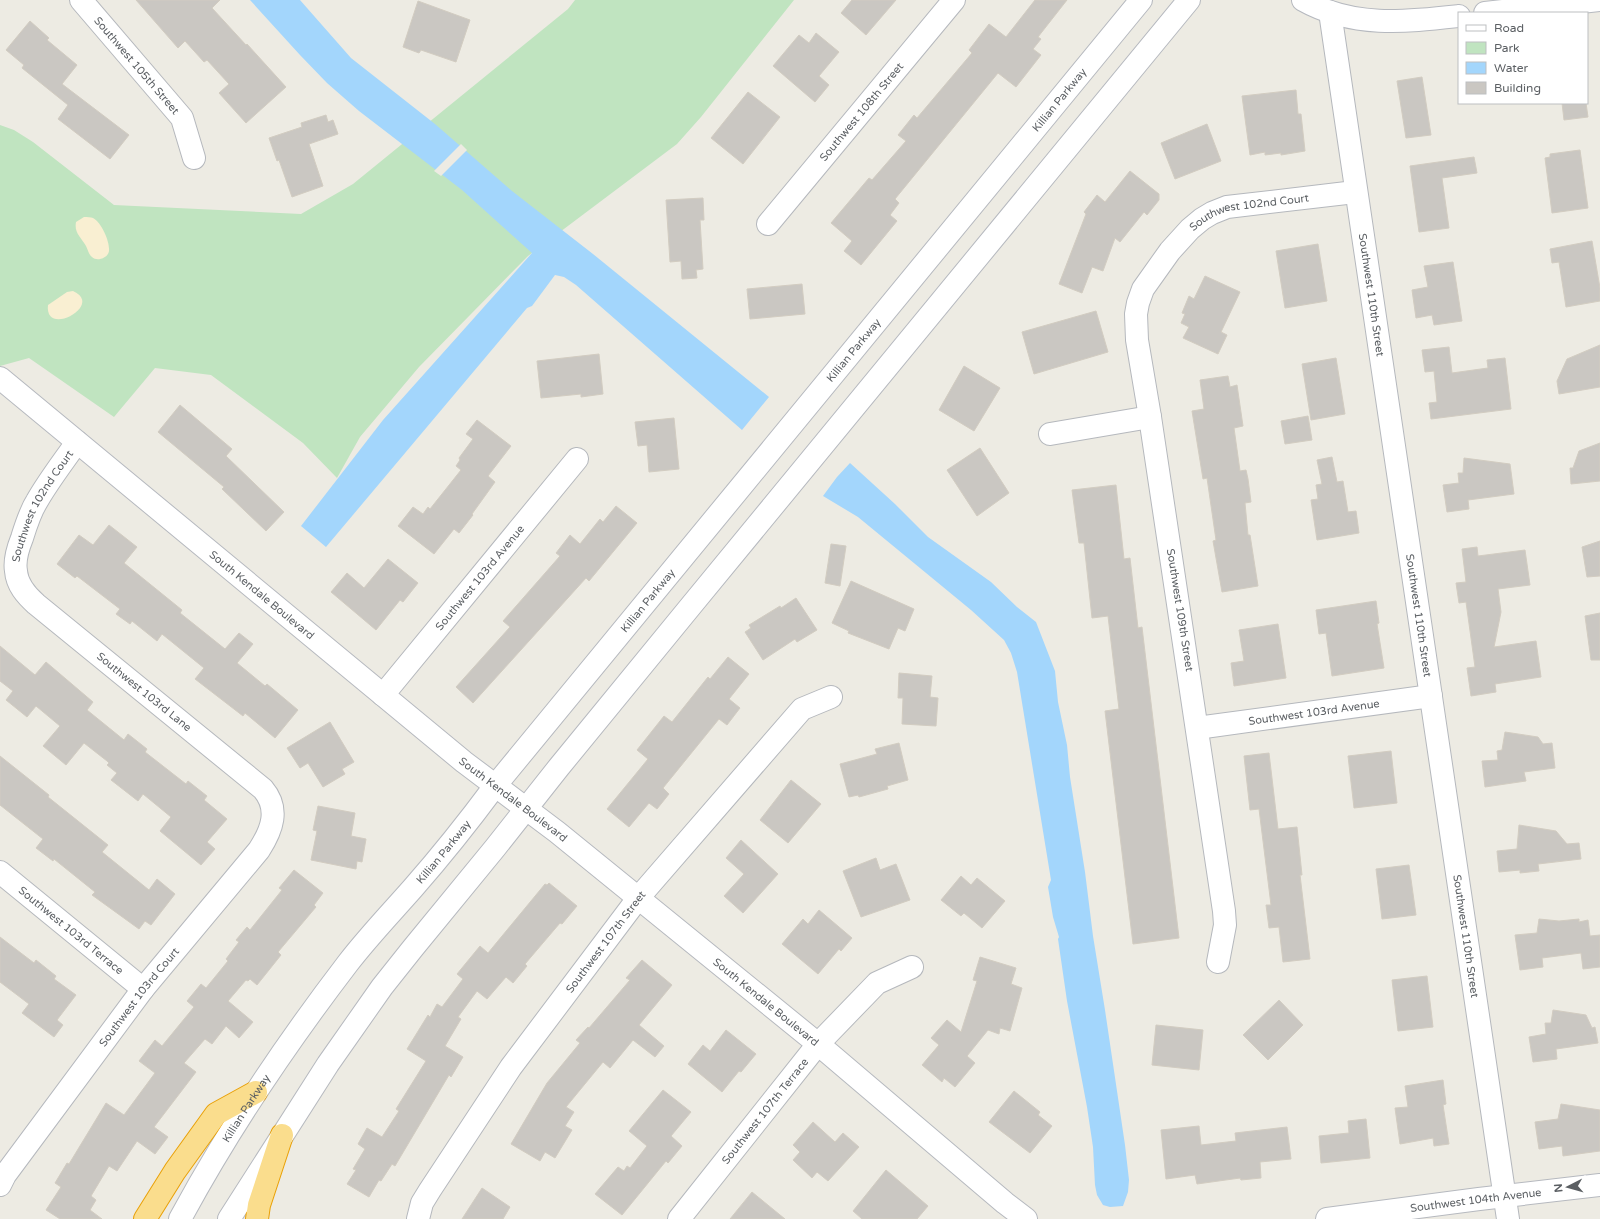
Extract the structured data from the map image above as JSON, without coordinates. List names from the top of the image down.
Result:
{
  "streets": {
    "street": [
      "Southwest 105th Street",
      "Killian Parkway",
      "Southwest 108th Street",
      "Southwest 102nd Court",
      "Southwest 110th Street",
      "Southwest 103rd Avenue",
      "South Kendale Boulevard",
      "Southwest 109th Street",
      "Southwest 103rd Lane",
      "Southwest 103rd Terrace",
      "Southwest 107th Street",
      "Southwest 103rd Court",
      "Southwest 107th Terrace",
      "Southwest 104th Avenue"
    ]
  },
  "crossings": [
    ["Killian Parkway", "South Kendale Boulevard"],
    ["Southwest 102nd Court", "Southwest 110th Street"],
    ["Southwest 102nd Court", "South Kendale Boulevard"],
    ["Southwest 102nd Court", "Southwest 109th Street"],
    ["Southwest 102nd Court", "Southwest 103rd Lane"],
    ["Southwest 110th Street", "Southwest 103rd Avenue"],
    ["Southwest 110th Street", "Southwest 104th Avenue"],
    ["Southwest 103rd Avenue", "South Kendale Boulevard"],
    ["Southwest 103rd Avenue", "Southwest 109th Street"],
    ["South Kendale Boulevard", "Southwest 107th Street"],
    ["South Kendale Boulevard", "Southwest 107th Terrace"],
    ["Southwest 103rd Lane", "Southwest 103rd Court"],
    ["Southwest 103rd Terrace", "Southwest 103rd Court"]
  ],
  "legend": [
    "Road",
    "Park",
    "Water",
    "Building"
  ],
  "north": "left"
}
